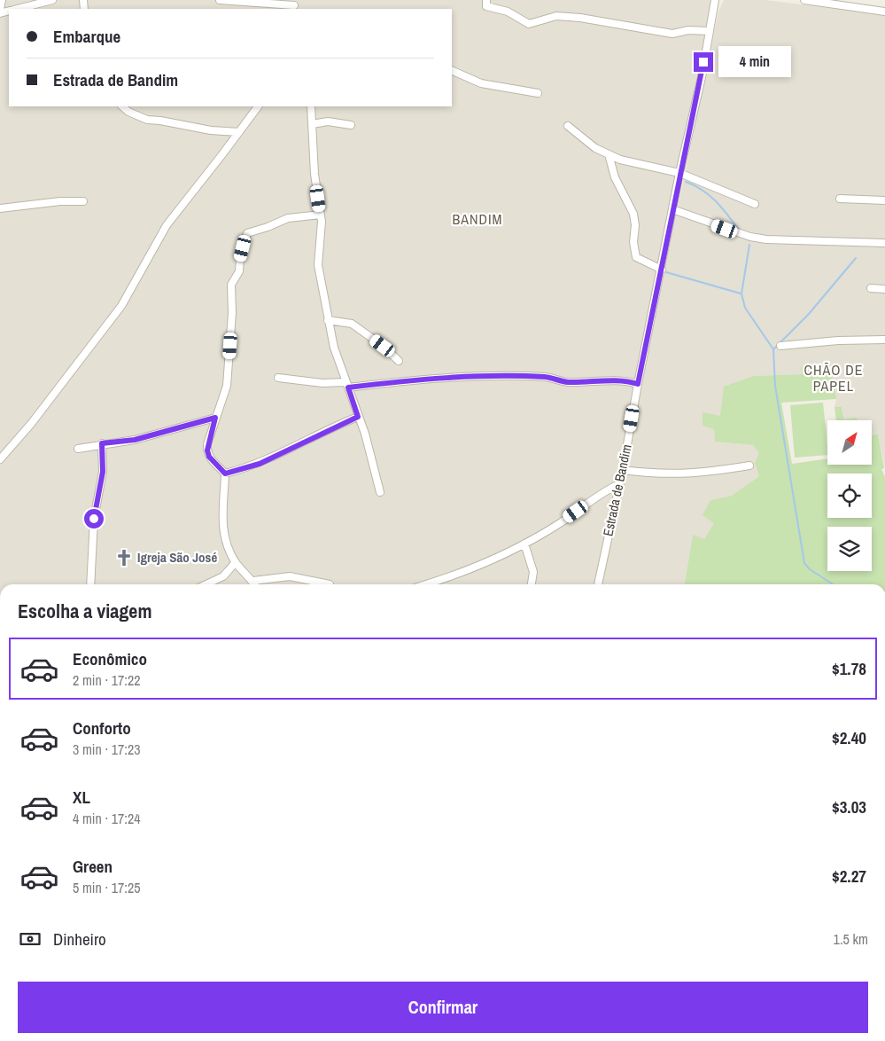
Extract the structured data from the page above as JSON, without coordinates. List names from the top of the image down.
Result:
{
  "streets": {
    "street": ["Estrada de Bandim"]
  },
  "districts": ["BANDIM", "CHÃO DE PAPEL"],
  "places": {
    "church": ["Igreja São José"]
  },
  "north": "top right",
  "page": {
    "banner": ["Embarque", "Estrada de Bandim"],
    "bubble": "4 min",
    "heading": "Escolha a viagem",
    "list": [
      {
        "name": "Econômico",
        "note": "2 min · 17:22",
        "value": "$1.78"
      },
      {
        "name": "Conforto",
        "note": "3 min · 17:23",
        "value": "$2.40"
      },
      {
        "name": "XL",
        "note": "4 min · 17:24",
        "value": "$3.03"
      },
      {
        "name": "Green",
        "note": "5 min · 17:25",
        "value": "$2.27"
      }
    ],
    "pay": ["Dinheiro", "1.5 km"],
    "buttons": "Confirmar"
  }
}
